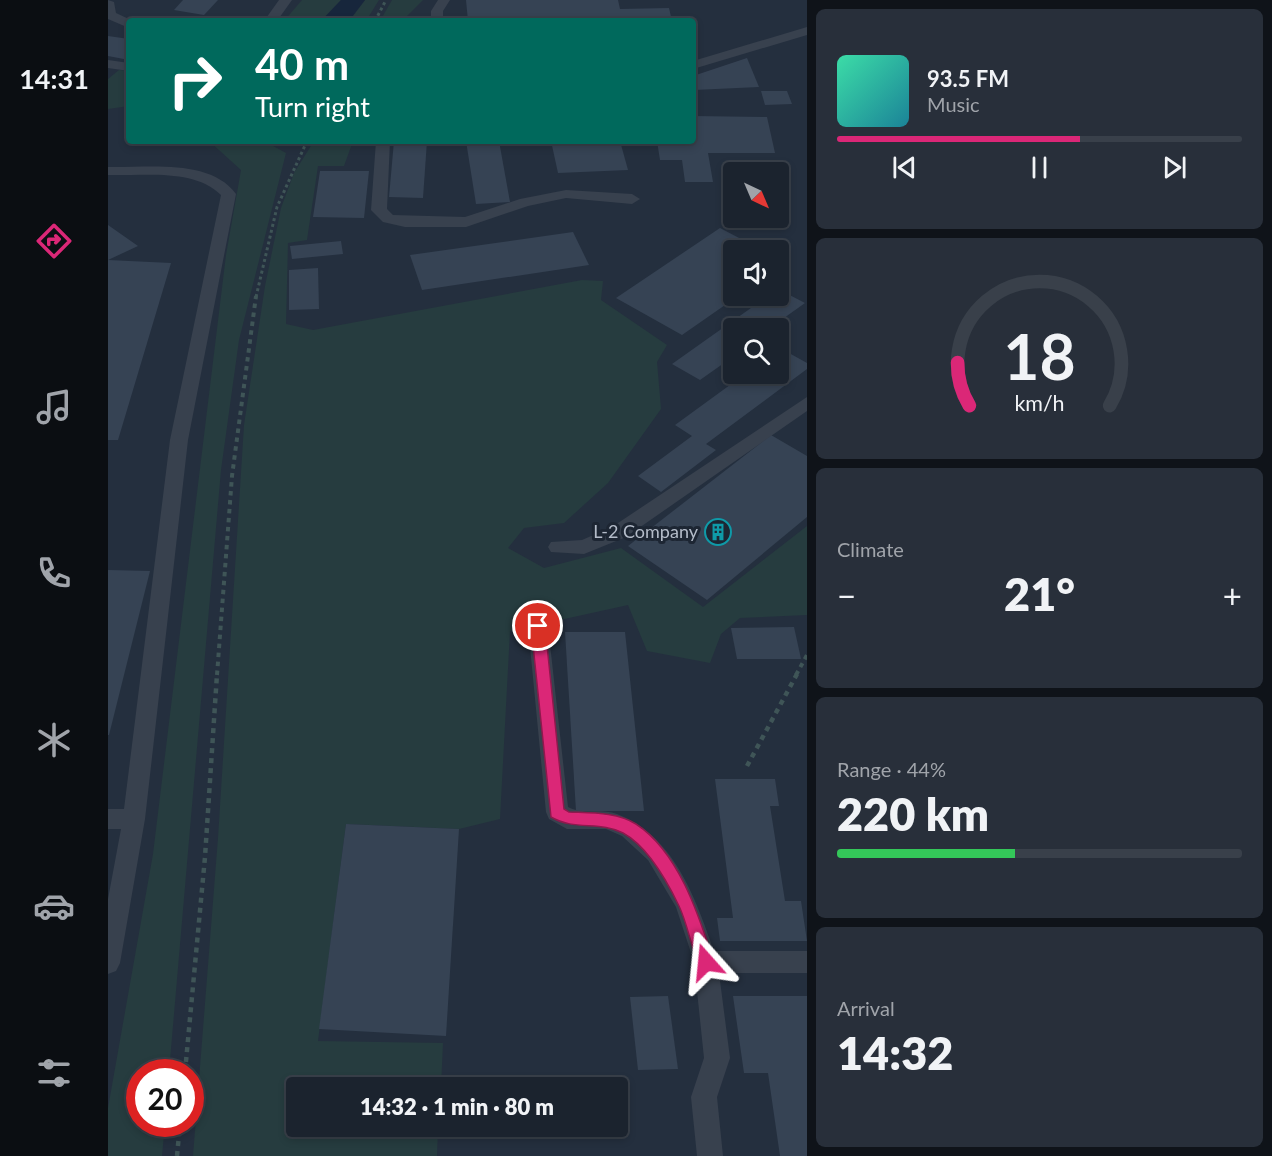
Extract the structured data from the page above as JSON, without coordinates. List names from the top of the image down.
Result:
{
  "places": {
    "building": ["L-2 Company"]
  },
  "north": "bottom right",
  "page": {
    "tabs": "14:31",
    "turn": ["40 m", "Turn right"],
    "song": ["93.5 FM", "Music"],
    "tile": [
      "Climate",
      ["Range · 44%", "220 km"],
      ["Arrival", "14:32"]
    ],
    "heat": ["−", "21°", "+"],
    "limit": "20",
    "trip": "14:32 · 1 min · 80 m",
    "gauge": ["18", "km/h"]
  }
}
